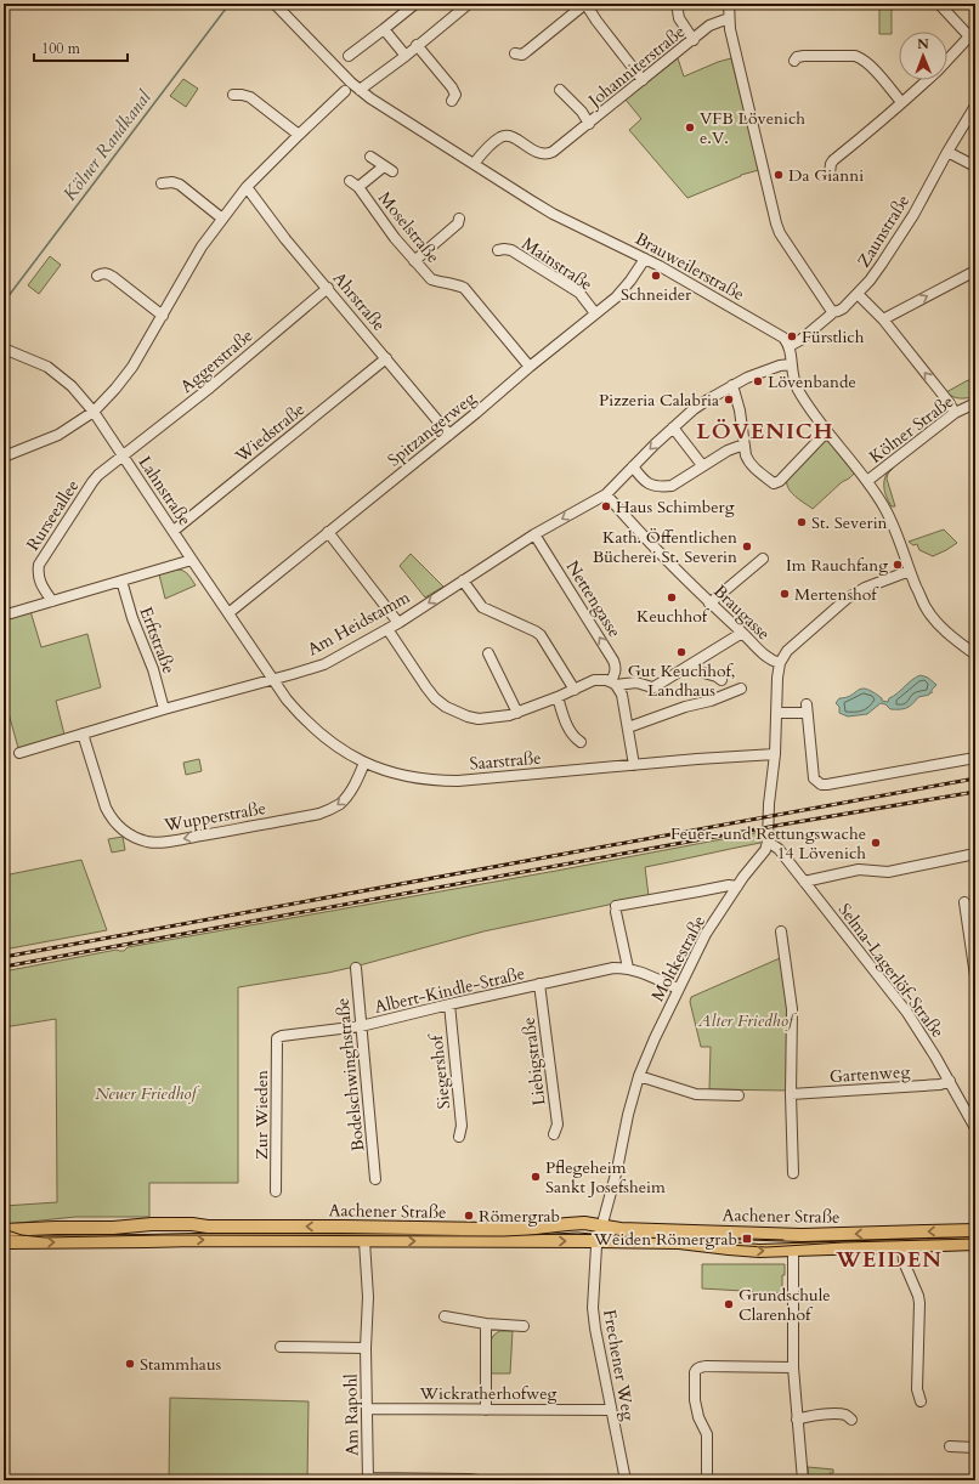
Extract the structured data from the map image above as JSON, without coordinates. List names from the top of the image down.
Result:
{
  "streets": {
    "main road": ["Aachener Straße"],
    "street": [
      "Johanniterstraße",
      "Moselstraße",
      "Zaunstraße",
      "Mainstraße",
      "Brauweilerstraße",
      "Ahrstraße",
      "Aggerstraße",
      "Spitzangerweg",
      "Kölner Straße",
      "Wiedstraße",
      "Lahnstraße",
      "Rurseeallee",
      "Nettengasse",
      "Braugasse",
      "Am Heidstamm",
      "Erftstraße",
      "Saarstraße",
      "Wupperstraße",
      "Moltkestraße",
      "Selma-Lagerlöf-Straße",
      "Albert-Kindle-Straße",
      "Liebigstraße",
      "Siegershof",
      "Gartenweg",
      "Bodelschwinghstraße",
      "Zur Wieden",
      "Frechener Weg",
      "Wickratherhofweg",
      "Am Rapohl"
    ]
  },
  "crossings": [
    ["Johanniterstraße", "Brauweilerstraße"],
    ["Moselstraße", "Spitzangerweg"],
    ["Zaunstraße", "Brauweilerstraße"],
    ["Mainstraße", "Spitzangerweg"],
    ["Brauweilerstraße", "Spitzangerweg"],
    ["Ahrstraße", "Aggerstraße"],
    ["Ahrstraße", "Spitzangerweg"],
    ["Ahrstraße", "Wiedstraße"],
    ["Aggerstraße", "Lahnstraße"],
    ["Aggerstraße", "Rurseeallee"],
    ["Spitzangerweg", "Lahnstraße"],
    ["Wiedstraße", "Lahnstraße"],
    ["Lahnstraße", "Rurseeallee"],
    ["Lahnstraße", "Am Heidstamm"],
    ["Lahnstraße", "Saarstraße"],
    ["Nettengasse", "Am Heidstamm"],
    ["Braugasse", "Am Heidstamm"],
    ["Braugasse", "Moltkestraße"],
    ["Am Heidstamm", "Erftstraße"],
    ["Am Heidstamm", "Saarstraße"],
    ["Am Heidstamm", "Wupperstraße"],
    ["Saarstraße", "Wupperstraße"],
    ["Saarstraße", "Moltkestraße"],
    ["Moltkestraße", "Selma-Lagerlöf-Straße"],
    ["Moltkestraße", "Albert-Kindle-Straße"],
    ["Moltkestraße", "Aachener Straße"],
    ["Moltkestraße", "Frechener Weg"],
    ["Selma-Lagerlöf-Straße", "Gartenweg"],
    ["Albert-Kindle-Straße", "Liebigstraße"],
    ["Albert-Kindle-Straße", "Siegershof"],
    ["Albert-Kindle-Straße", "Bodelschwinghstraße"],
    ["Albert-Kindle-Straße", "Zur Wieden"],
    ["Aachener Straße", "Frechener Weg"],
    ["Aachener Straße", "Am Rapohl"],
    ["Frechener Weg", "Wickratherhofweg"],
    ["Wickratherhofweg", "Am Rapohl"]
  ],
  "districts": ["LÖVENICH", "WEIDEN"],
  "water": ["Kölner Randkanal"],
  "parks": ["Alter Friedhof", "Neuer Friedhof"],
  "places": {
    "other": [
      "VFB Lövenich e.V.",
      "Da Gianni",
      "Schneider",
      "Fürstlich",
      "Lövenbande",
      "Pizzeria Calabria",
      "Haus Schimberg",
      "St. Severin",
      "Kath. Öffentlichen Bücherei St. Severin",
      "Im Rauchfang",
      "Mertenshof",
      "Keuchhof",
      "Gut Keuchhof, Landhaus",
      "Feuer- und Rettungswache 14 Lövenich",
      "Pflegeheim Sankt Josefsheim",
      "Römergrab",
      "Grundschule Clarenhof",
      "Stammhaus"
    ],
    "transit": ["Weiden Römergrab"]
  },
  "scale_bar": "100 m",
  "north": "top"
}
